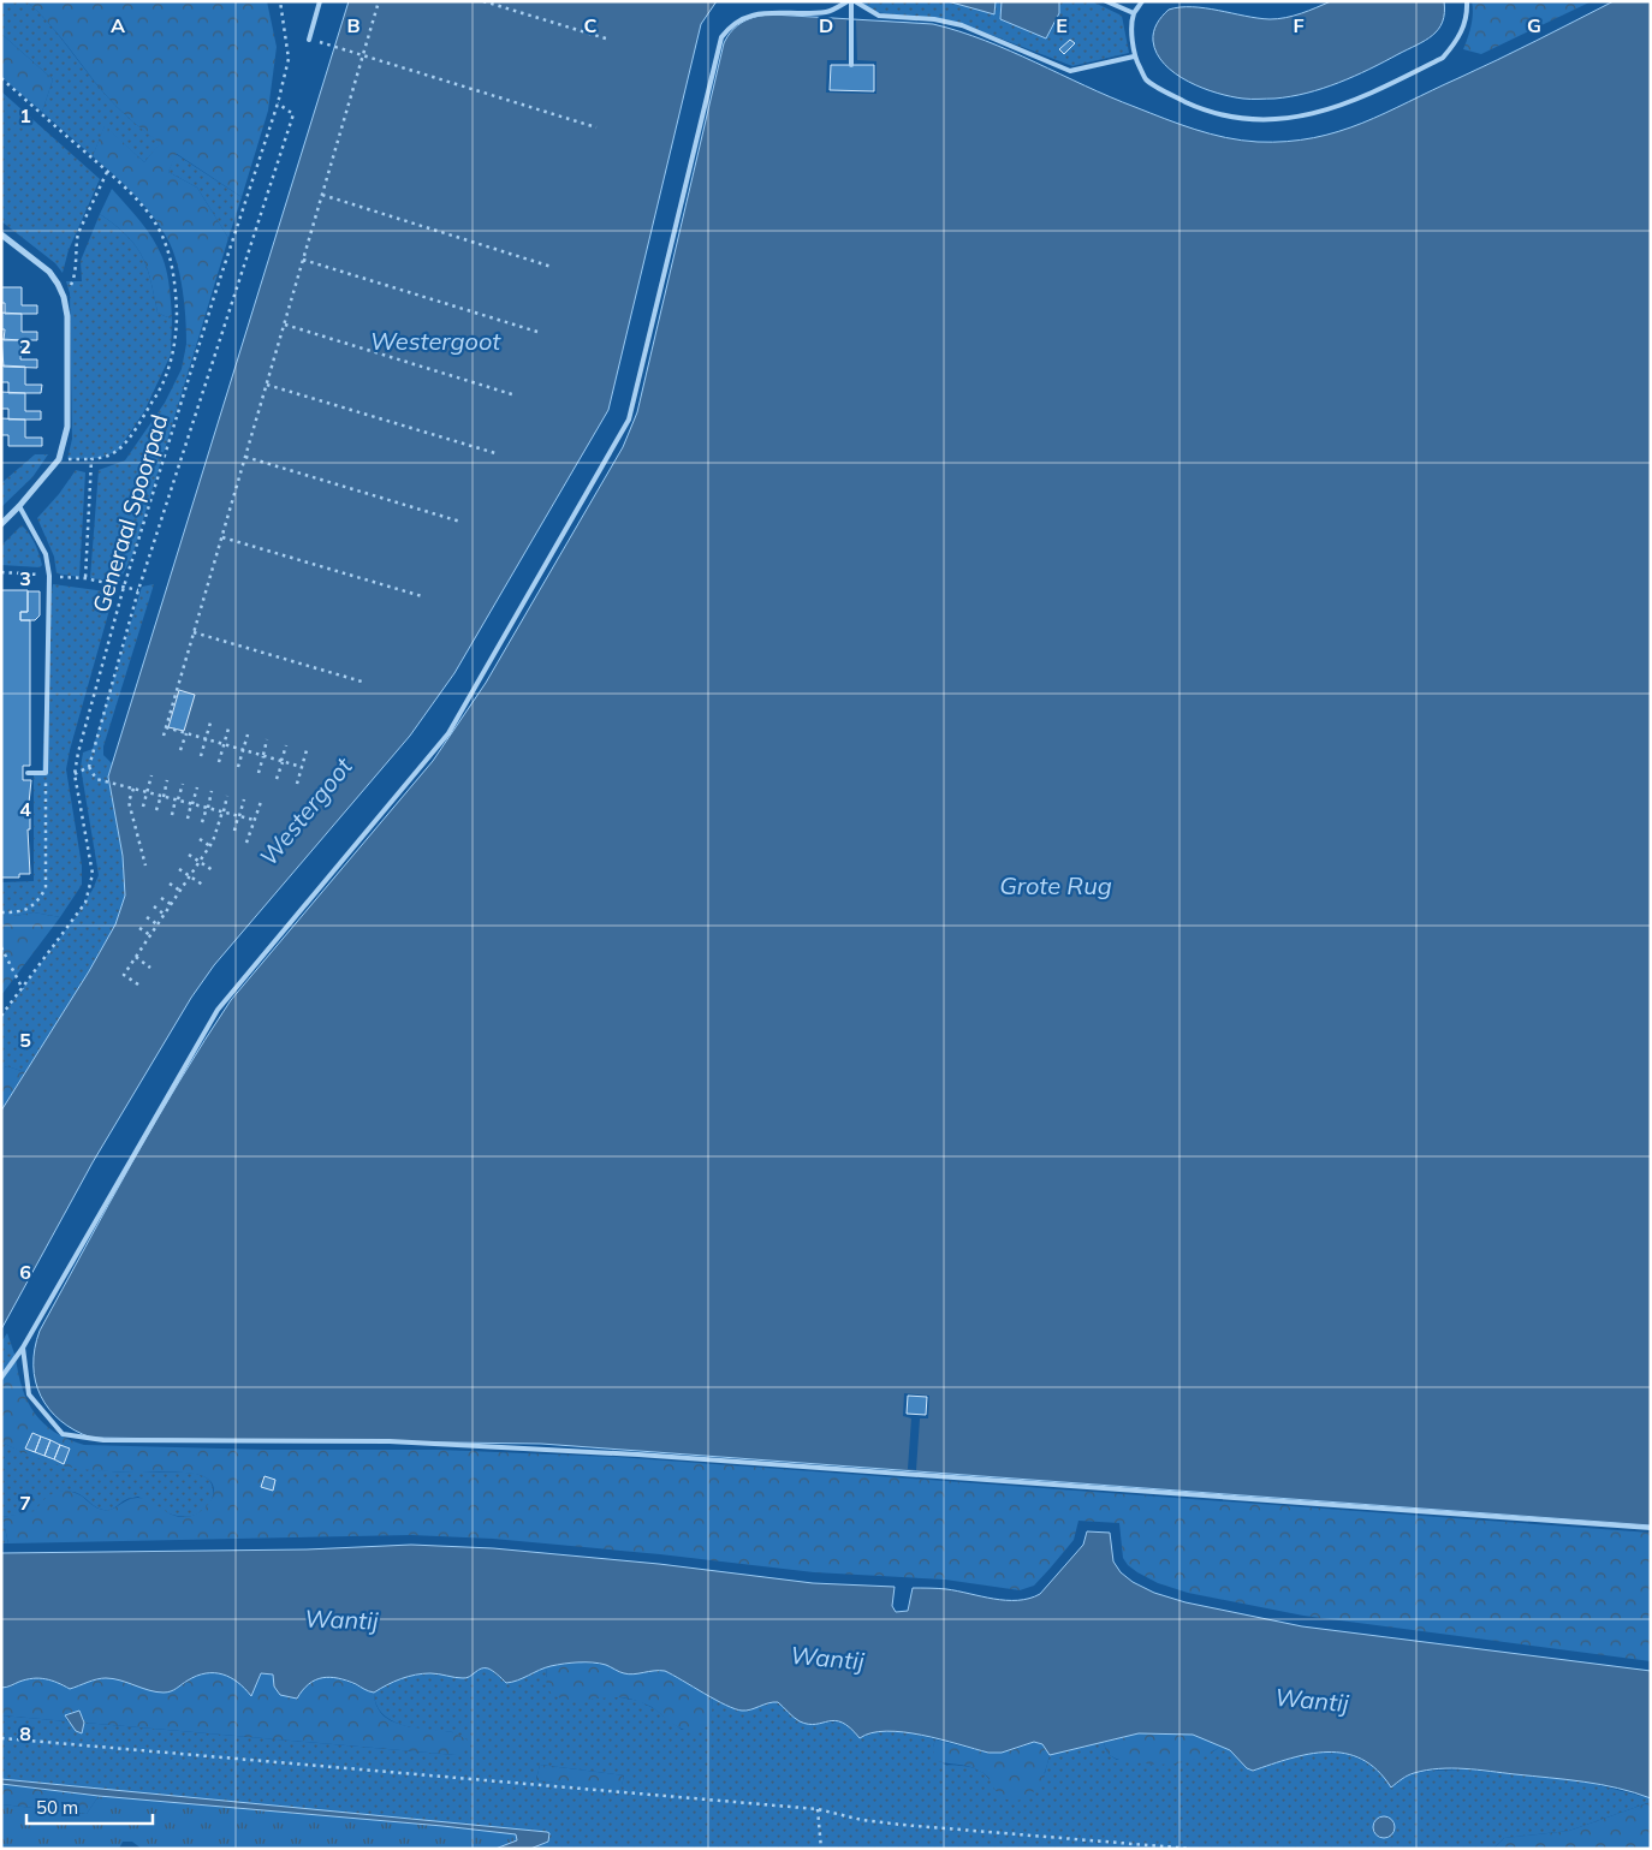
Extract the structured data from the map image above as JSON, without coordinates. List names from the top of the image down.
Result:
{
  "streets": {
    "path": ["Generaal Spoorpad"]
  },
  "water": ["Westergoot", "Grote Rug", "Wantij"],
  "scale_bar": "50 m",
  "grid": {
    "columns": [
      "A",
      "B",
      "C",
      "D",
      "E",
      "F",
      "G"
    ],
    "rows": [
      "1",
      "2",
      "3",
      "4",
      "5",
      "6",
      "7",
      "8"
    ]
  }
}
